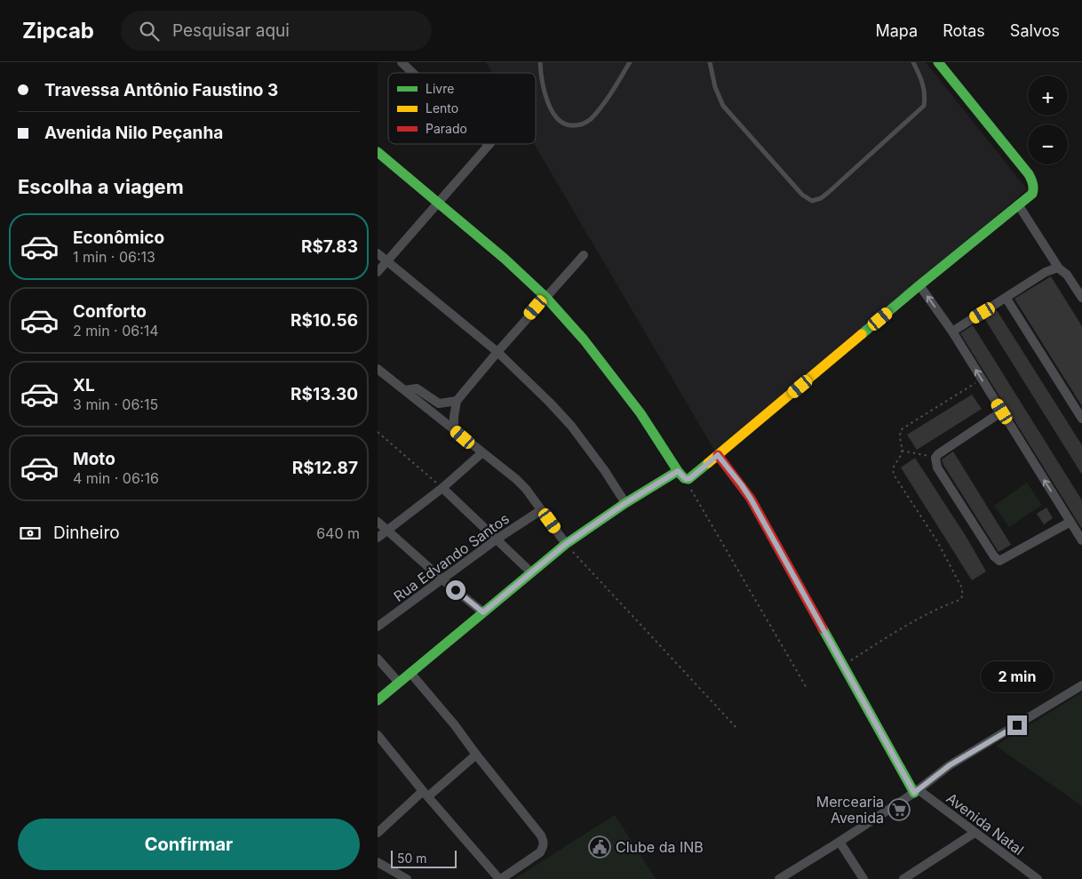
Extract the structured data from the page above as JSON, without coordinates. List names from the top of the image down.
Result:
{
  "streets": {
    "street": ["Rua Edvando Santos", "Avenida Natal"]
  },
  "places": {
    "supermarket": ["Mercearia Avenida"],
    "public building": ["Clube da INB"]
  },
  "legend": ["Livre", "Lento", "Parado"],
  "scale_bar": "50 m",
  "page": {
    "header": "Zipcab",
    "search": "Pesquisar aqui",
    "nav": ["Mapa", "Rotas", "Salvos"],
    "banner": ["Travessa Antônio Faustino 3", "Avenida Nilo Peçanha"],
    "map_buttons": ["+", "−"],
    "heading": "Escolha a viagem",
    "list": [
      {
        "name": "Econômico",
        "note": "1 min · 06:13",
        "value": "R$7.83"
      },
      {
        "name": "Conforto",
        "note": "2 min · 06:14",
        "value": "R$10.56"
      },
      {
        "name": "XL",
        "note": "3 min · 06:15",
        "value": "R$13.30"
      },
      {
        "name": "Moto",
        "note": "4 min · 06:16",
        "value": "R$12.87"
      }
    ],
    "pay": ["Dinheiro", "640 m"],
    "bubble": "2 min",
    "buttons": "Confirmar",
    "scale": "50 m"
  }
}
